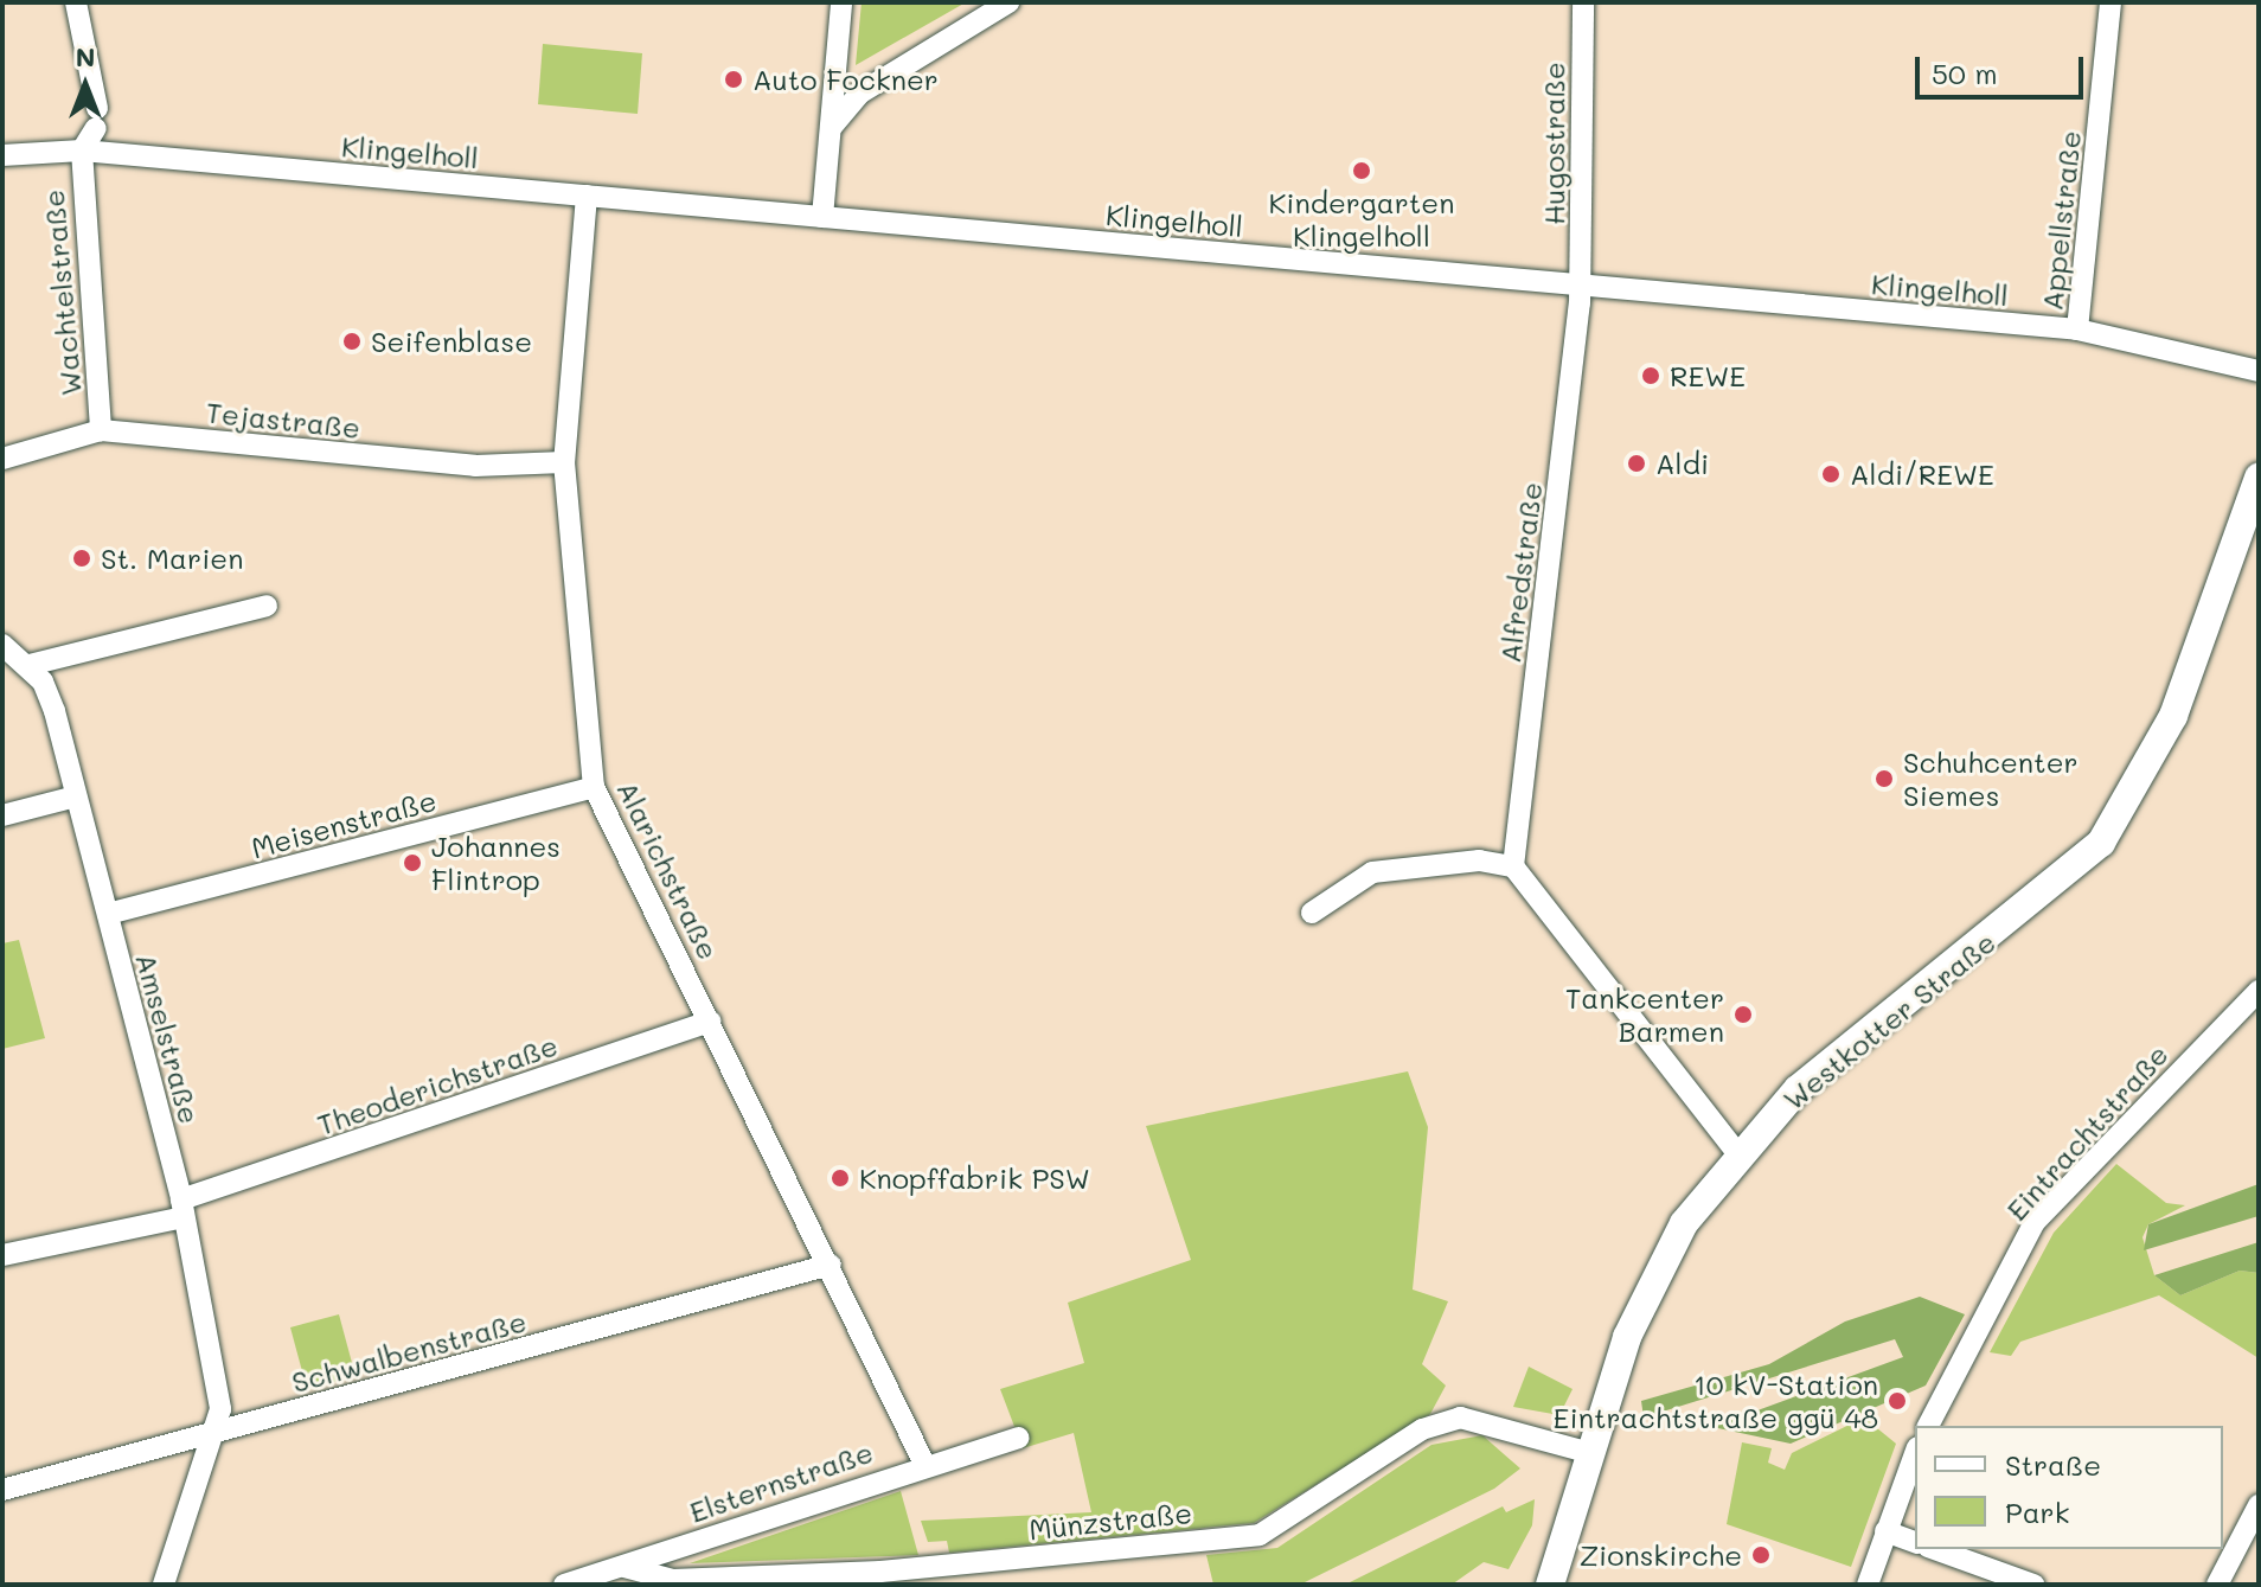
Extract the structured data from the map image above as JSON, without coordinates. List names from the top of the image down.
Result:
{
  "streets": {
    "main road": ["Westkotter Straße"],
    "street": [
      "Hugostraße",
      "Klingelholl",
      "Appellstraße",
      "Wachtelstraße",
      "Tejastraße",
      "Alfredstraße",
      "Meisenstraße",
      "Alarichstraße",
      "Amselstraße",
      "Theoderichstraße",
      "Eintrachtstraße",
      "Schwalbenstraße",
      "Elsternstraße",
      "Münzstraße"
    ]
  },
  "crossings": [
    ["Hugostraße", "Klingelholl"],
    ["Hugostraße", "Alfredstraße"],
    ["Klingelholl", "Appellstraße"],
    ["Klingelholl", "Wachtelstraße"],
    ["Klingelholl", "Alfredstraße"],
    ["Klingelholl", "Alarichstraße"],
    ["Wachtelstraße", "Tejastraße"],
    ["Tejastraße", "Alarichstraße"],
    ["Meisenstraße", "Alarichstraße"],
    ["Meisenstraße", "Amselstraße"],
    ["Alarichstraße", "Theoderichstraße"],
    ["Alarichstraße", "Schwalbenstraße"],
    ["Alarichstraße", "Elsternstraße"],
    ["Westkotter Straße", "Münzstraße"],
    ["Amselstraße", "Theoderichstraße"],
    ["Amselstraße", "Schwalbenstraße"],
    ["Elsternstraße", "Münzstraße"]
  ],
  "places": [
    "Auto Fockner",
    "Kindergarten Klingelholl",
    "Seifenblase",
    "REWE",
    "Aldi",
    "Aldi/REWE",
    "St. Marien",
    "Schuhcenter Siemes",
    "Johannes Flintrop",
    "Tankcenter Barmen",
    "Knopffabrik PSW",
    "10 kV-Station Eintrachtstraße ggü 48",
    "Zionskirche"
  ],
  "legend": ["Straße", "Park"],
  "scale_bar": "50 m",
  "north": "top"
}
